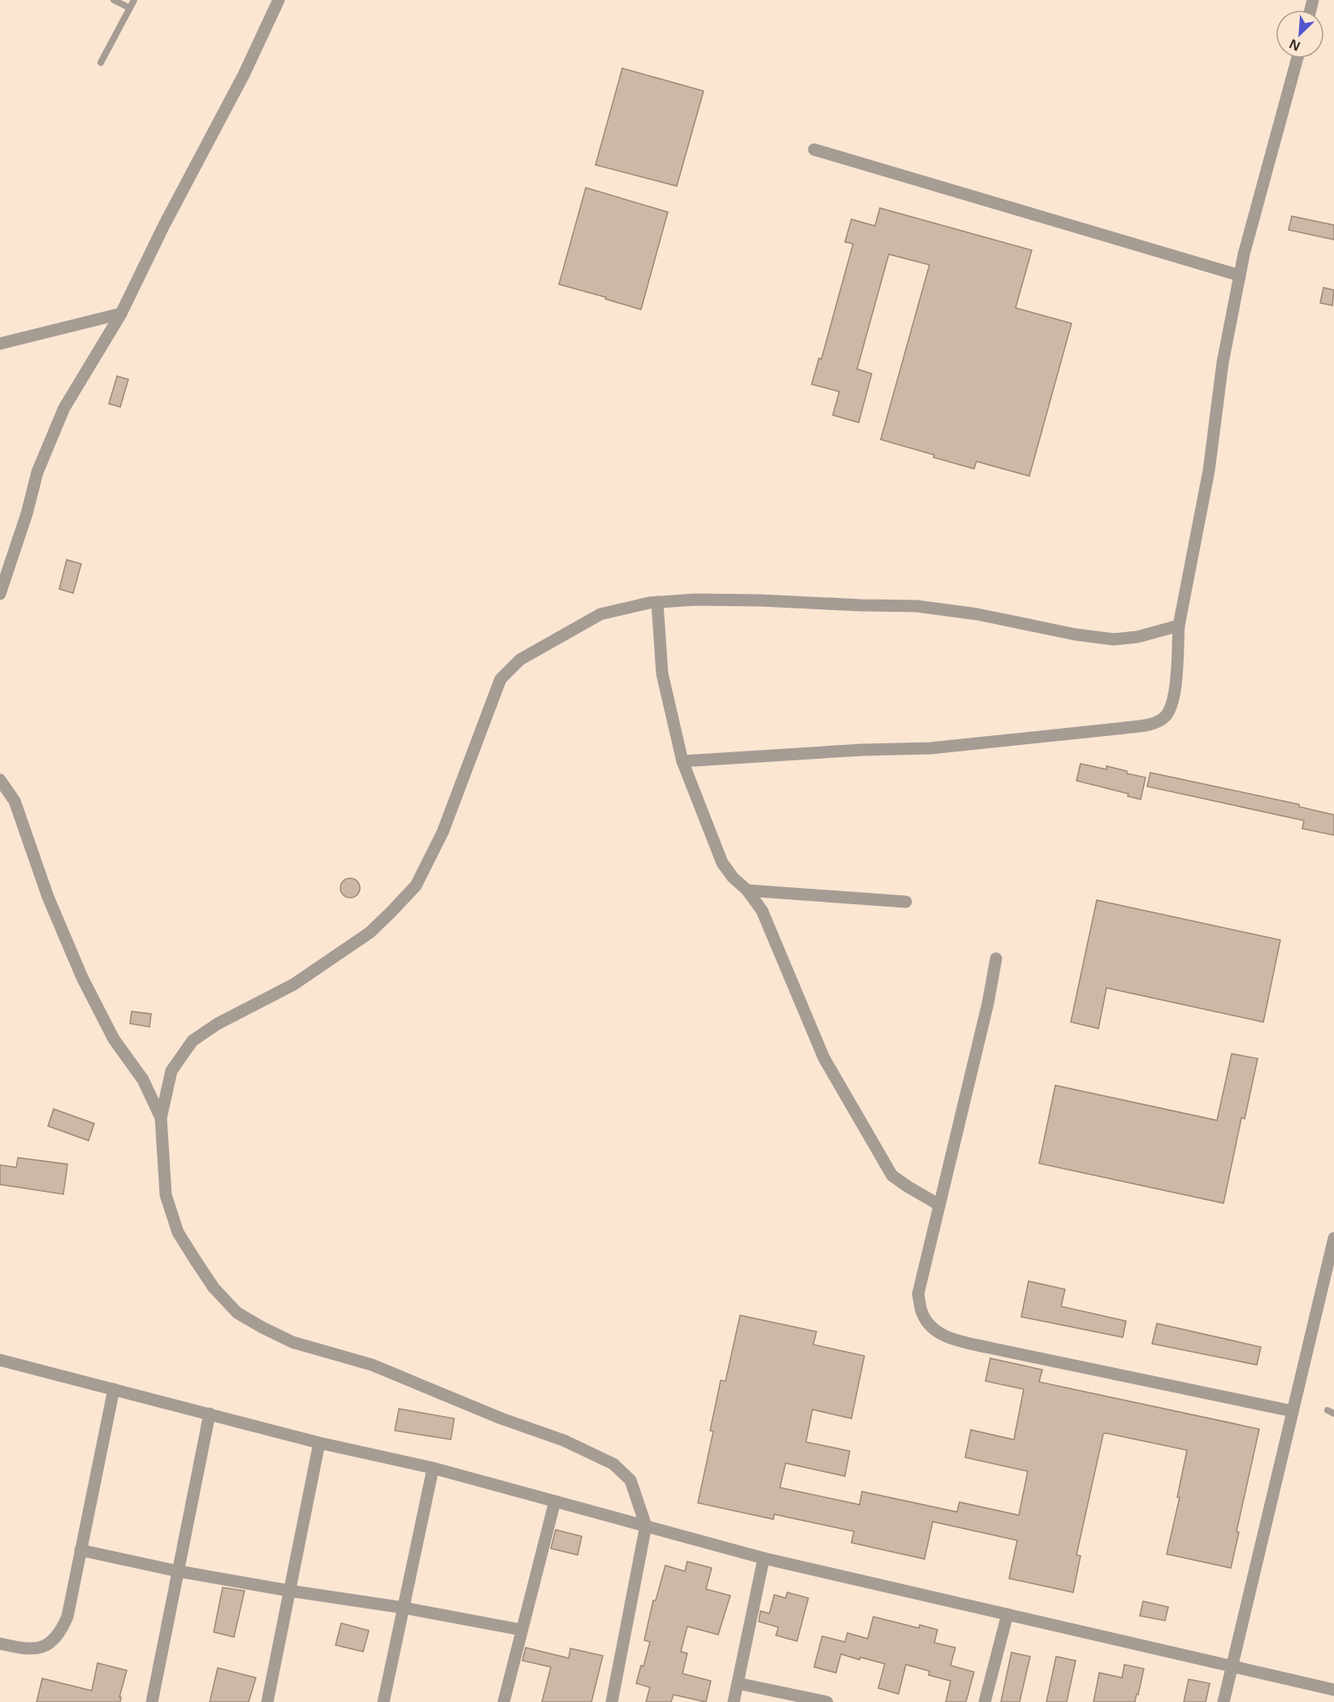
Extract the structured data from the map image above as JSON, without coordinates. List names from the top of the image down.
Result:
{
  "north": "bottom left"
}
